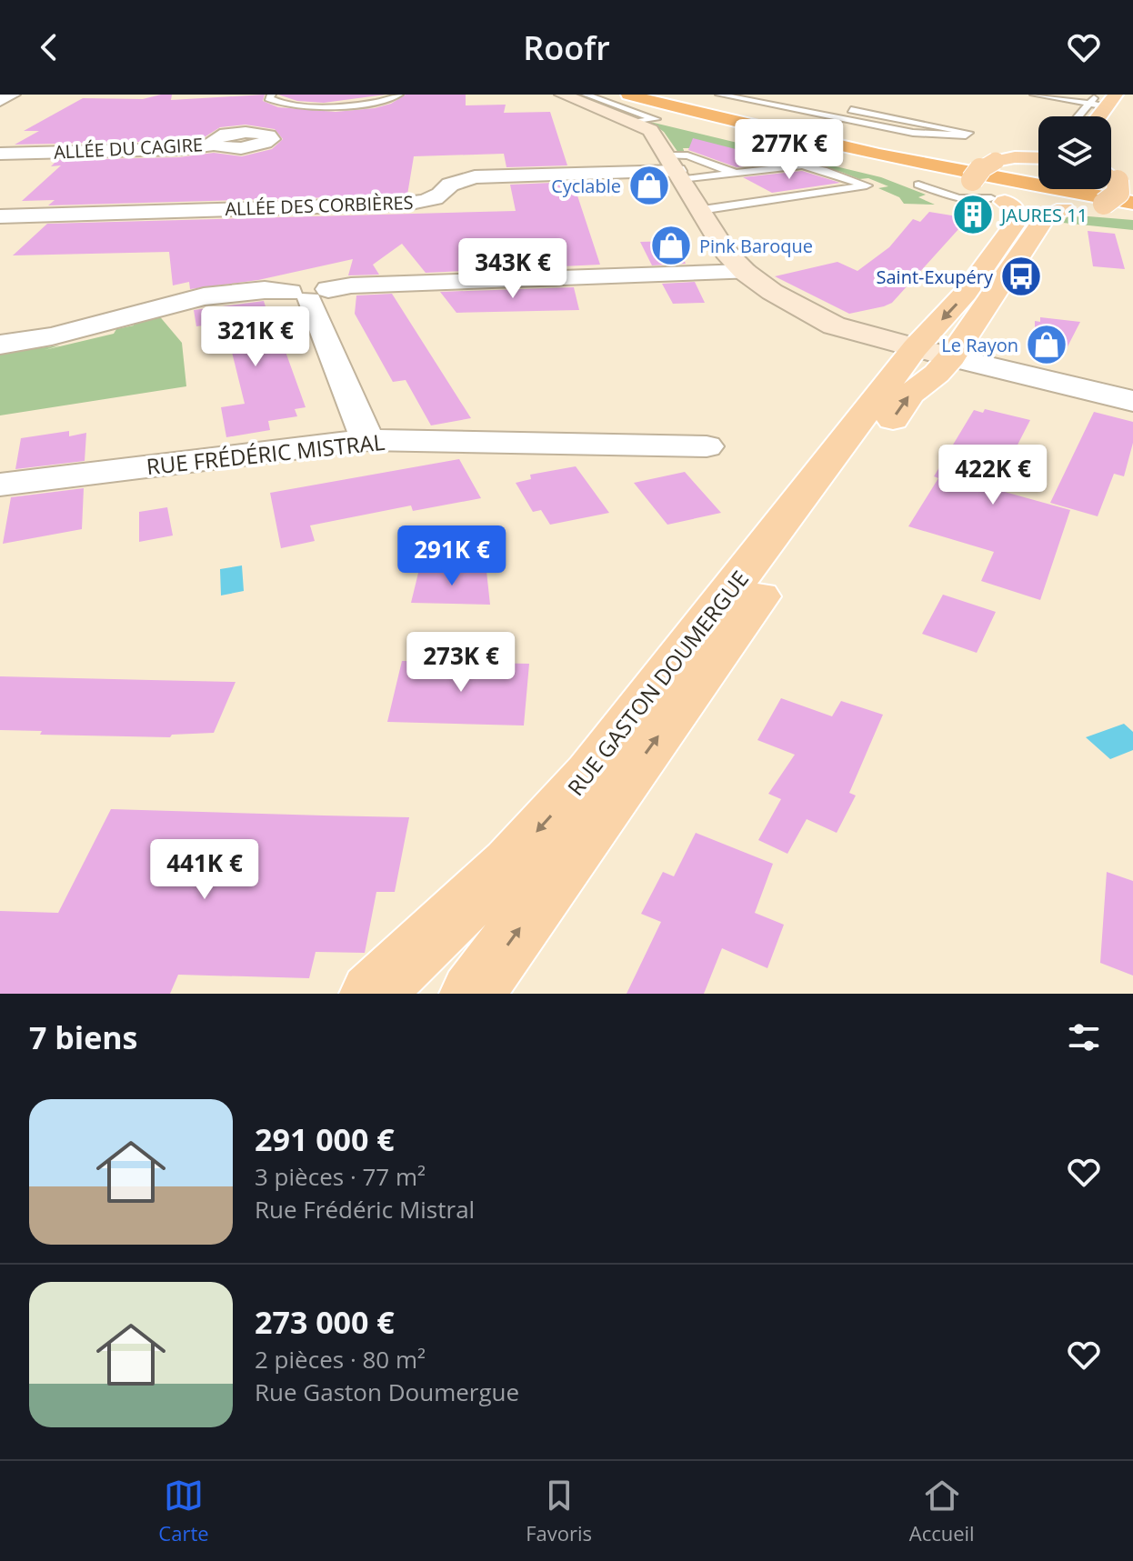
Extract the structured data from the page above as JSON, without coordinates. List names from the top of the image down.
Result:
{
  "streets": {
    "main road": ["RUE GASTON DOUMERGUE"],
    "street": ["ALLÉE DU CAGIRE", "ALLÉE DES CORBIÈRES", "RUE FRÉDÉRIC MISTRAL"]
  },
  "places": {
    "shop": ["Cyclable", "Pink Baroque", "Le Rayon"],
    "building": ["JAURES 11"],
    "bus stop": ["Saint-Exupéry"]
  },
  "page": {
    "header": "Roofr",
    "price": [
      "277K €",
      "343K €",
      "321K €",
      "422K €",
      "291K €",
      "273K €",
      "441K €"
    ],
    "heading": "7 biens",
    "list": [
      {
        "name": "291 000 €",
        "note": "3 pièces · 77 m² · Rue Frédéric Mistral"
      },
      {
        "name": "273 000 €",
        "note": "2 pièces · 80 m² · Rue Gaston Doumergue"
      }
    ],
    "tabs": ["Carte", "Favoris", "Accueil"]
  }
}
